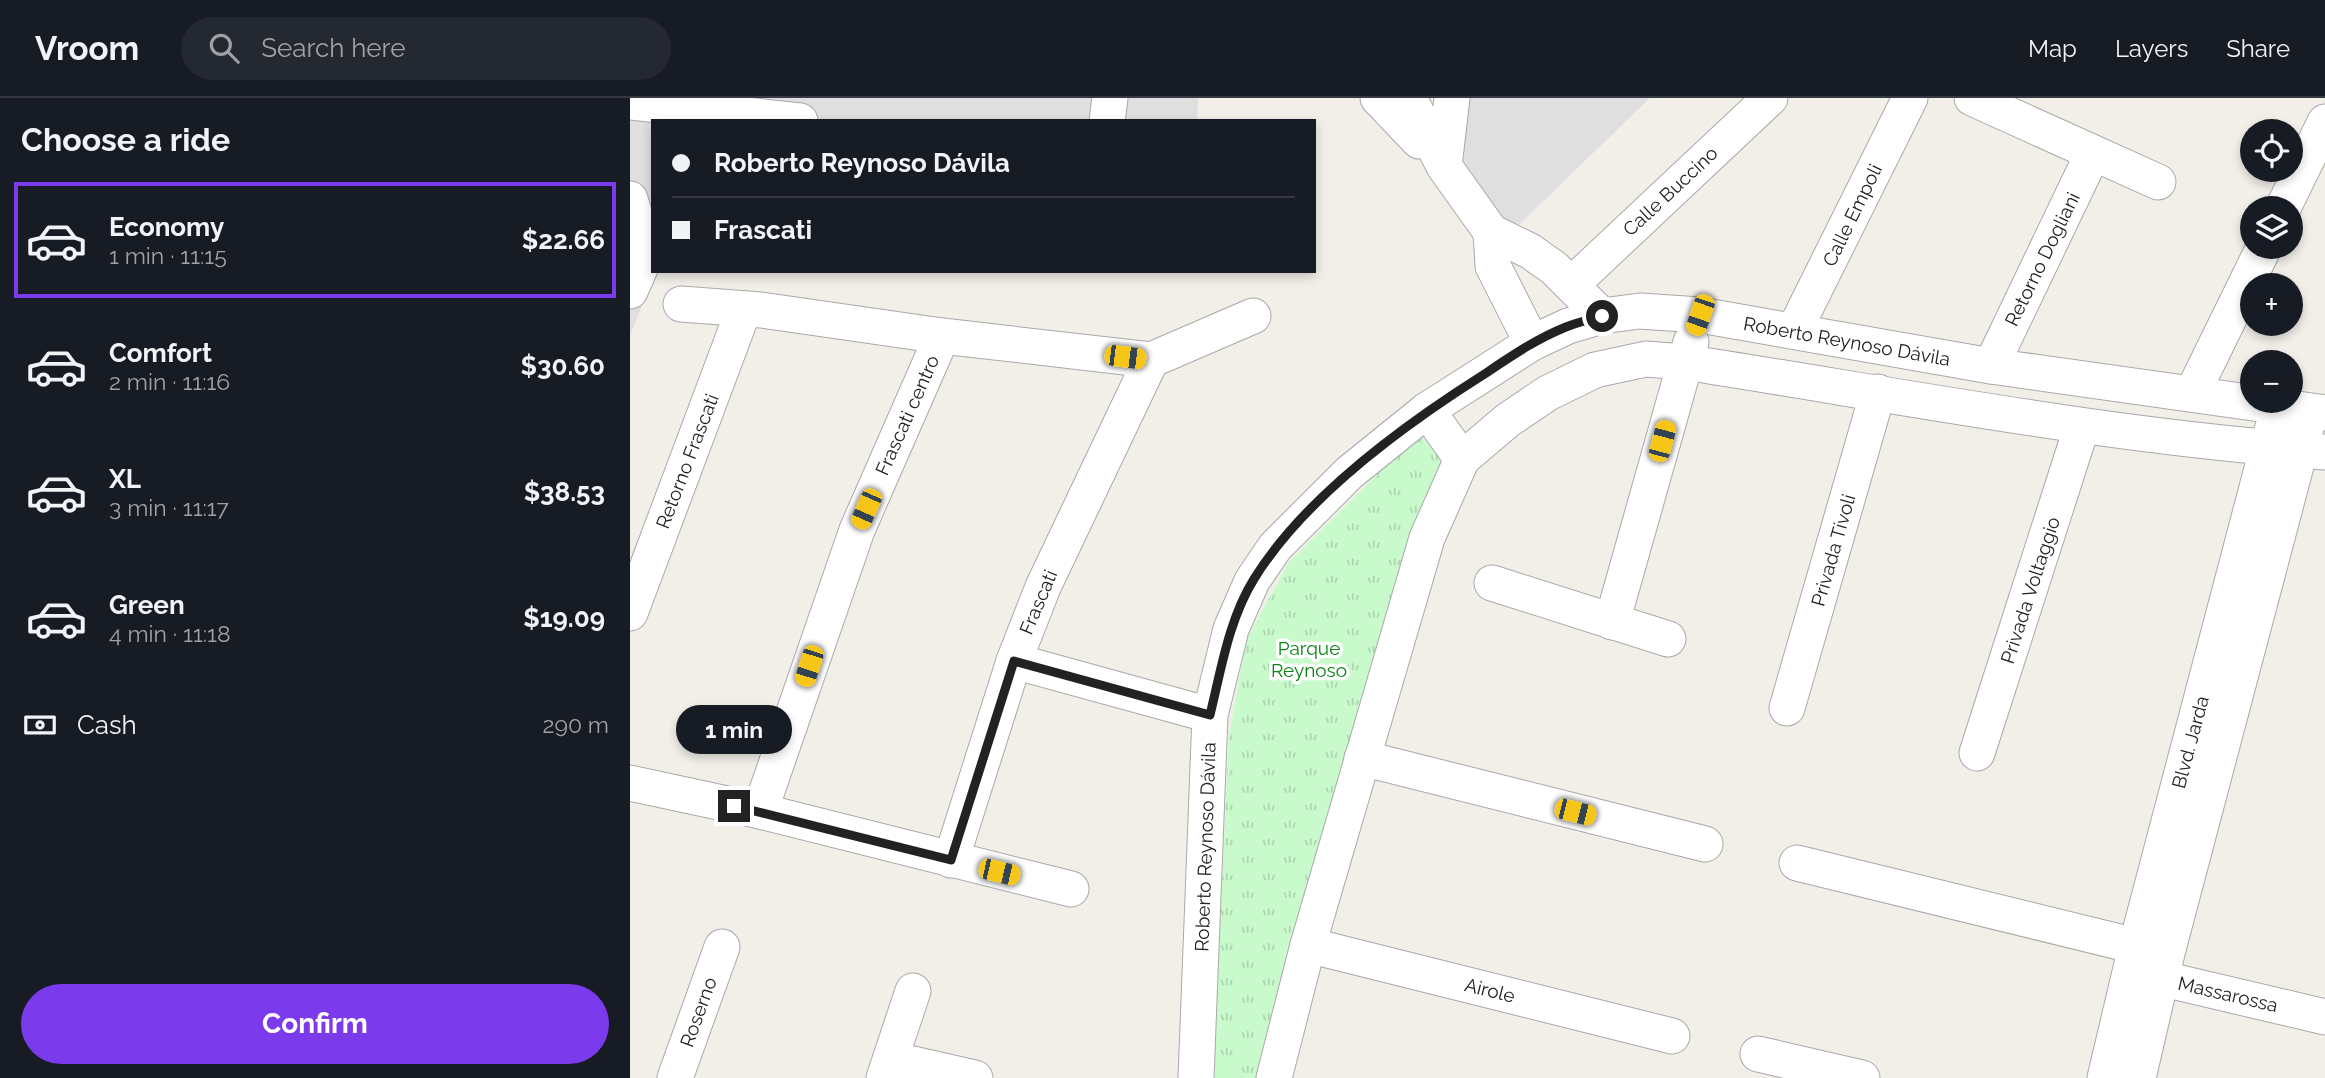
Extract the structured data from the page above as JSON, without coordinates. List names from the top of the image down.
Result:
{
  "streets": {
    "street": [
      "Calle Buccino",
      "Calle Empoli",
      "Retorno Dogliani",
      "Roberto Reynoso Dávila",
      "Frascati centro",
      "Retorno Frascati",
      "Privada Tívoli",
      "Privada Voltaggio",
      "Frascati",
      "Blvd. Jarda",
      "Airole",
      "Massarossa",
      "Roserno"
    ]
  },
  "crossings": [
    ["Calle Empoli", "Roberto Reynoso Dávila"],
    ["Retorno Dogliani", "Roberto Reynoso Dávila"],
    ["Roberto Reynoso Dávila", "Blvd. Jarda"],
    ["Blvd. Jarda", "Massarossa"]
  ],
  "parks": ["Parque Reynoso"],
  "page": {
    "header": "Vroom",
    "search": "Search here",
    "nav": ["Map", "Layers", "Share"],
    "heading": "Choose a ride",
    "map_buttons": ["+", "−"],
    "banner": ["Roberto Reynoso Dávila", "Frascati"],
    "list": [
      {
        "name": "Economy",
        "note": "1 min · 11:15",
        "value": "$22.66"
      },
      {
        "name": "Comfort",
        "note": "2 min · 11:16",
        "value": "$30.60"
      },
      {
        "name": "XL",
        "note": "3 min · 11:17",
        "value": "$38.53"
      },
      {
        "name": "Green",
        "note": "4 min · 11:18",
        "value": "$19.09"
      }
    ],
    "pay": ["Cash", "290 m"],
    "bubble": "1 min",
    "buttons": "Confirm"
  }
}
